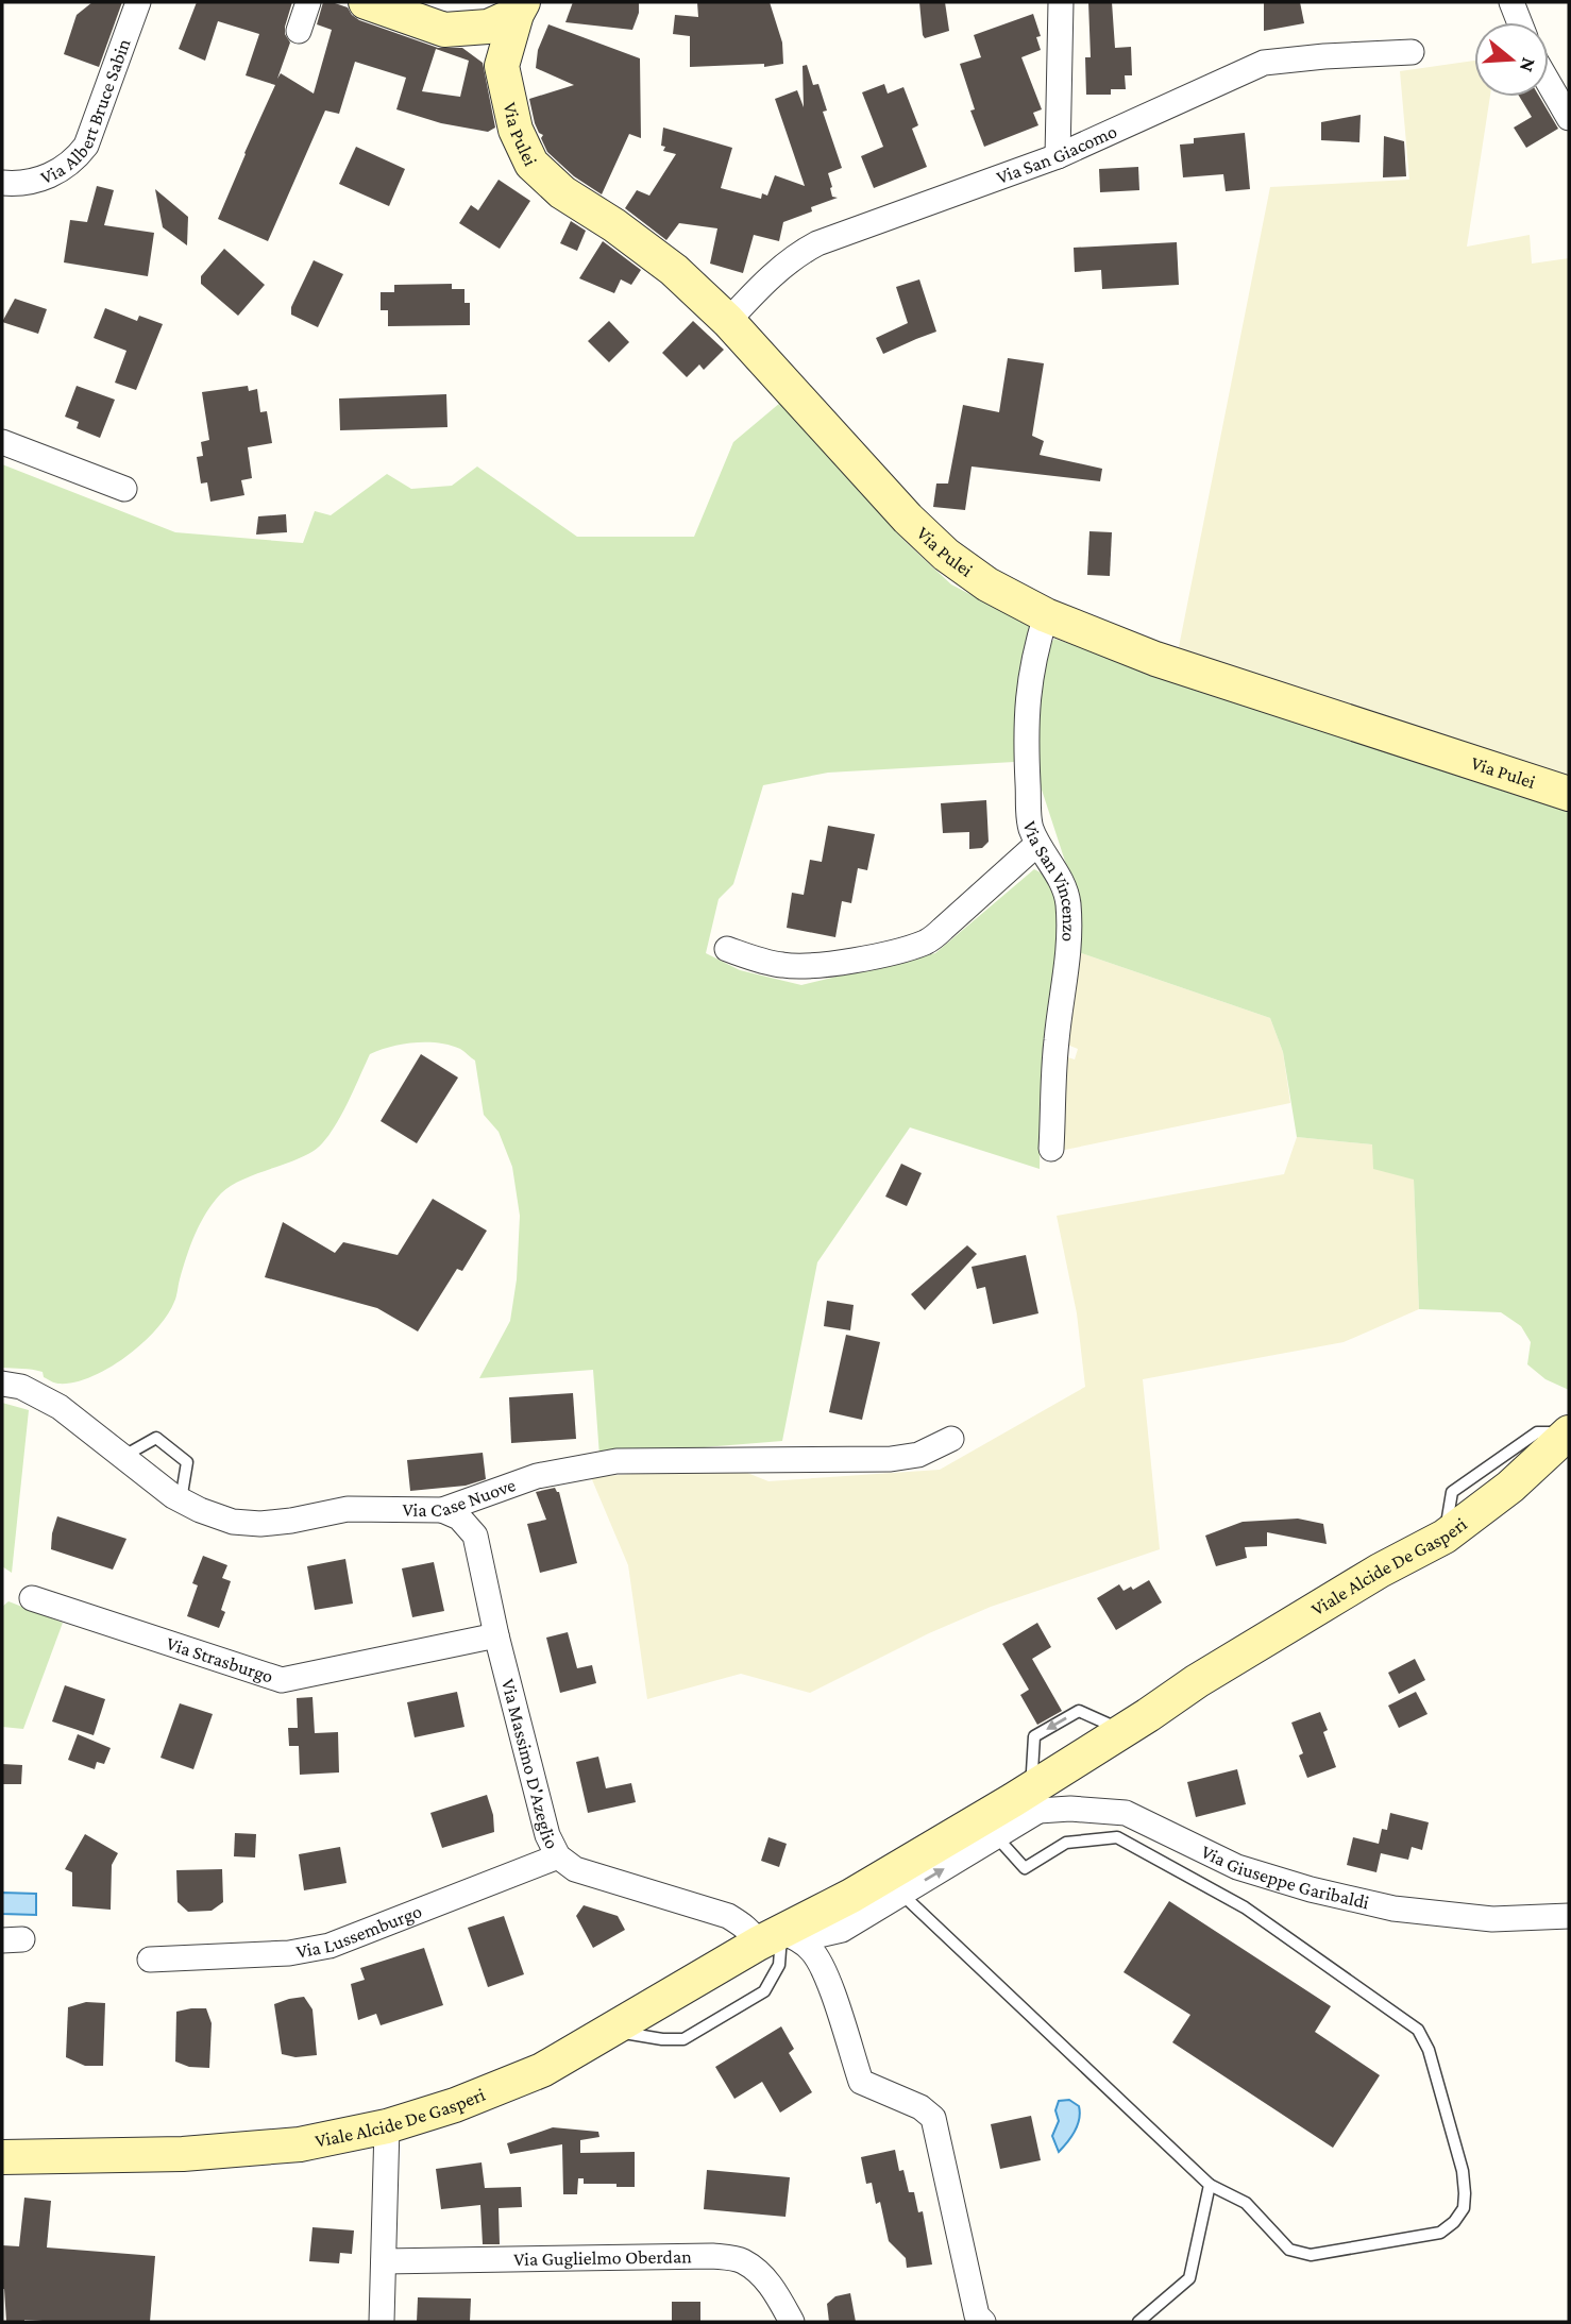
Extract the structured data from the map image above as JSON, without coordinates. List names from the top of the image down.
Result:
{
  "streets": {
    "main road": ["Via Pulei", "Viale Alcide De Gasperi"],
    "street": [
      "Via Albert Bruce Sabin",
      "Via San Giacomo",
      "Via San Vincenzo",
      "Via Case Nuove",
      "Via Strasburgo",
      "Via Massimo D'Azeglio",
      "Via Giuseppe Garibaldi",
      "Via Lussemburgo",
      "Via Guglielmo Oberdan"
    ]
  },
  "crossings": [
    ["Via Pulei", "Via San Giacomo"],
    ["Via Pulei", "Via San Vincenzo"],
    ["Via Case Nuove", "Via Massimo D'Azeglio"],
    ["Viale Alcide De Gasperi", "Via Massimo D'Azeglio"],
    ["Via Strasburgo", "Via Massimo D'Azeglio"],
    ["Via Massimo D'Azeglio", "Via Lussemburgo"]
  ],
  "north": "right"
}
